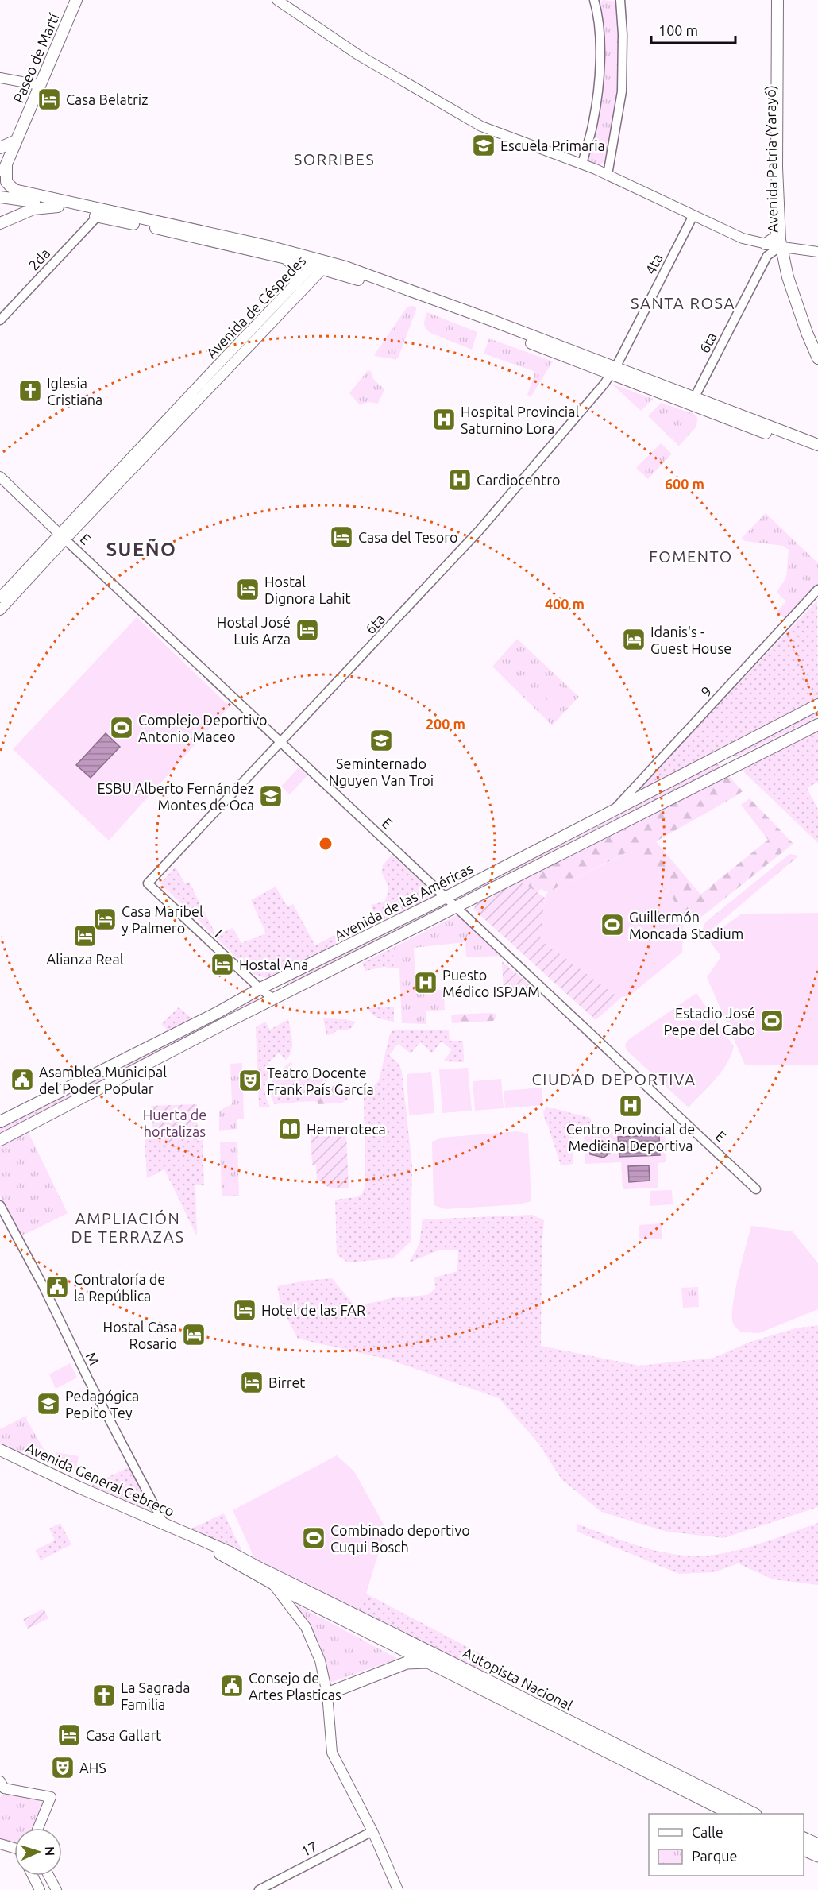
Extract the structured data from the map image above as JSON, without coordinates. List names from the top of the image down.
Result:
{
  "streets": {
    "highway": ["Autopista Nacional"],
    "main road": [
      "Paseo de Martí",
      "Avenida Patria (Yarayó)",
      "Avenida de Céspedes",
      "E",
      "Avenida de las Américas",
      "Avenida General Cebreco"
    ],
    "street": [
      "2da",
      "4ta",
      "6ta",
      "9",
      "I",
      "M",
      "17"
    ]
  },
  "crossings": [
    ["Avenida Patria (Yarayó)", "6ta"],
    ["4ta", "6ta"],
    ["Avenida de Céspedes", "E"],
    ["6ta", "E"],
    ["6ta", "I"],
    ["E", "Avenida de las Américas"],
    ["9", "Avenida de las Américas"],
    ["Avenida de las Américas", "I"],
    ["M", "Avenida General Cebreco"],
    ["Avenida General Cebreco", "Autopista Nacional"],
    ["Avenida General Cebreco", "17"]
  ],
  "districts": [
    "SORRIBES",
    "SANTA ROSA",
    "SUEÑO",
    "FOMENTO",
    "CIUDAD DEPORTIVA",
    "AMPLIACIÓN DE TERRAZAS"
  ],
  "parks": ["Huerta de hortalizas"],
  "places": {
    "hotel": [
      "Casa Belatriz",
      "Casa del Tesoro",
      "Hostal Dignora Lahit",
      "Hostal José Luis Arza",
      "Idanis's - Guest House",
      "Casa Maribel y Palmero",
      "Alianza Real",
      "Hostal Ana",
      "Hotel de las FAR",
      "Hostal Casa Rosario",
      "Birret",
      "Casa Gallart"
    ],
    "school or university": [
      "Escuela Primaria",
      "Seminternado Nguyen Van Troi",
      "ESBU Alberto Fernández Montes de Oca",
      "Pedagógica Pepito Tey"
    ],
    "church": ["Iglesia Cristiana", "La Sagrada Familia"],
    "hospital": [
      "Hospital Provincial Saturnino Lora",
      "Cardiocentro",
      "Puesto Médico ISPJAM",
      "Centro Provincial de Medicina Deportiva"
    ],
    "sports": [
      "Complejo Deportivo Antonio Maceo",
      "Guillermón Moncada Stadium",
      "Estadio José Pepe del Cabo",
      "Combinado deportivo Cuqui Bosch"
    ],
    "public building": ["Asamblea Municipal del Poder Popular", "Contraloría de la República", "Consejo de Artes Plasticas"],
    "theatre": ["Teatro Docente Frank País García", "AHS"],
    "library": ["Hemeroteca"]
  },
  "legend": ["Calle", "Parque"],
  "scale_bar": "100 m",
  "north": "right",
  "rings": ["600 m", "400 m", "200 m"]
}
